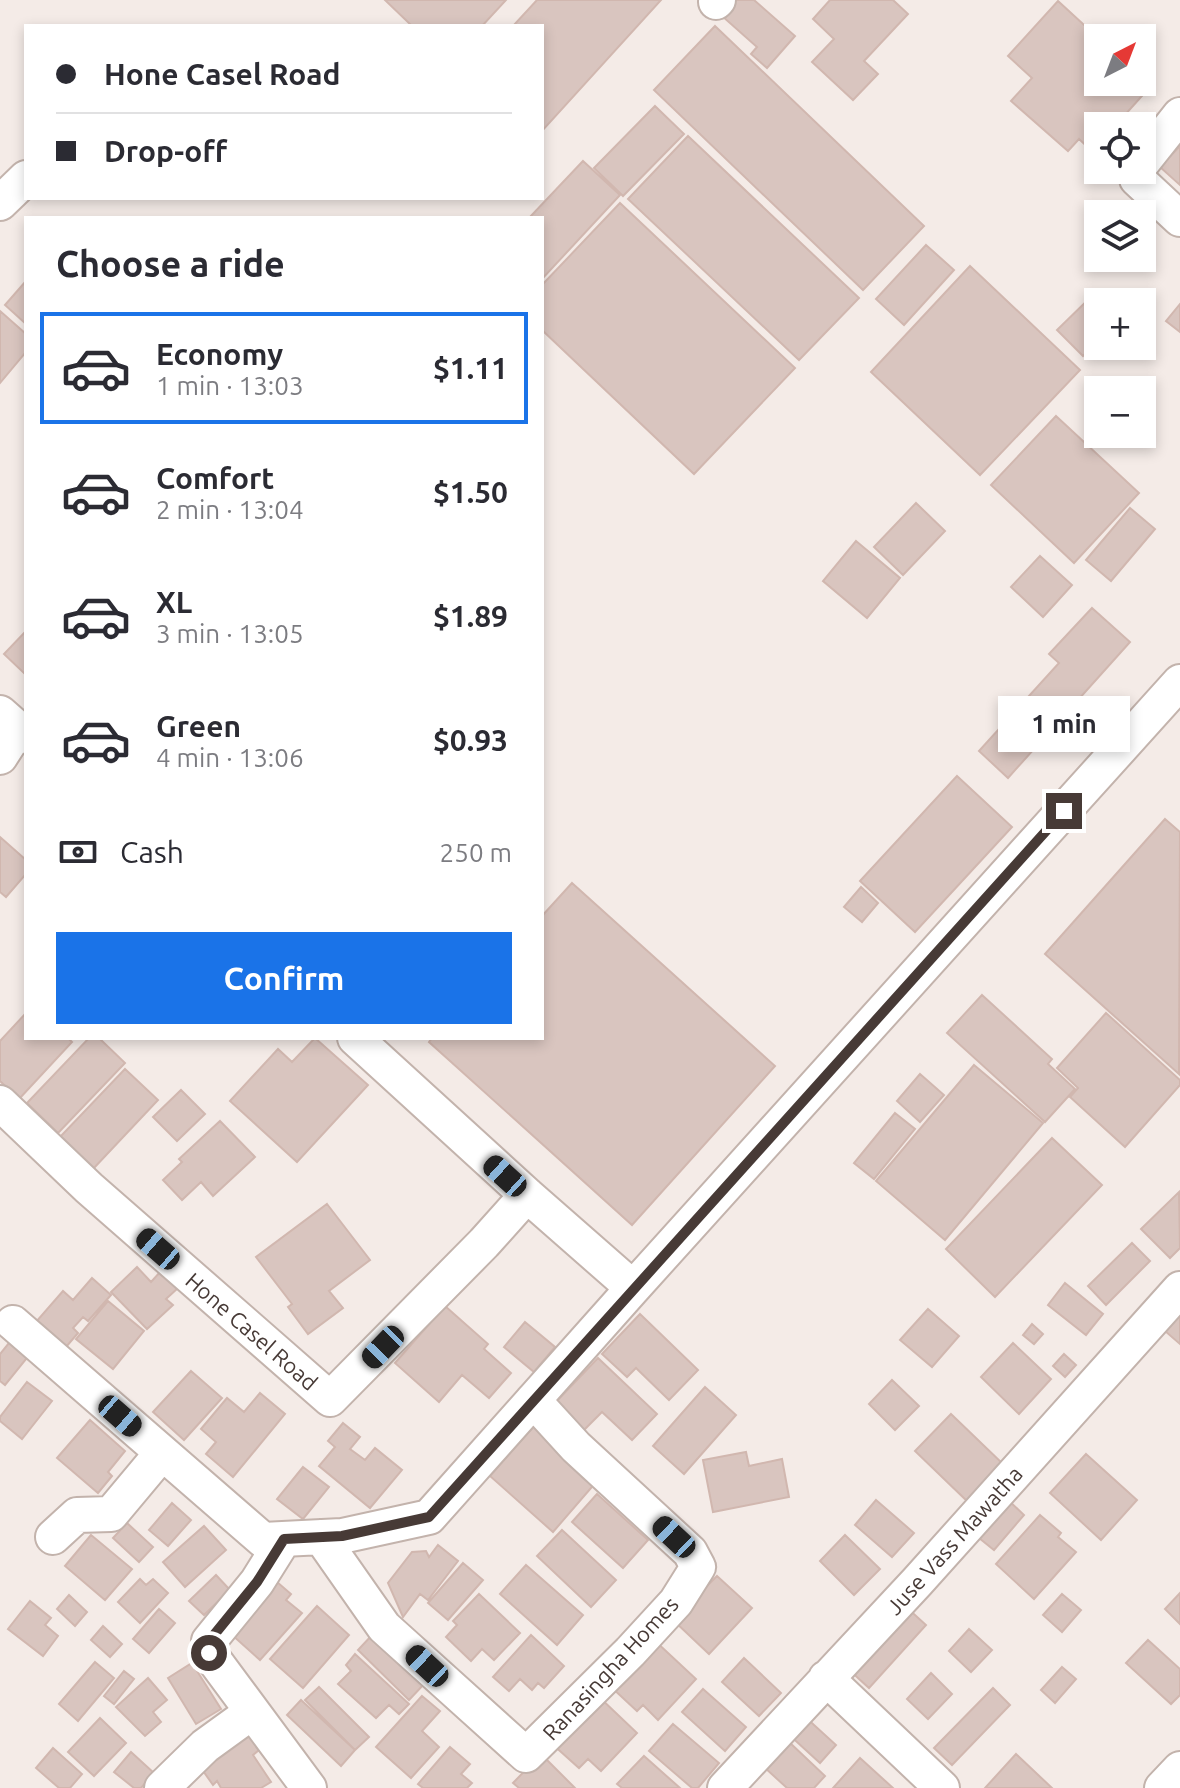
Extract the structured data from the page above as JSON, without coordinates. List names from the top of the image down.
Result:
{
  "streets": {
    "street": ["Hone Casel Road", "Juse Vass Mawatha", "Ranasingha Homes"]
  },
  "north": "top right",
  "page": {
    "map_buttons": ["+", "−"],
    "banner": ["Hone Casel Road", "Drop-off"],
    "heading": "Choose a ride",
    "list": [
      {
        "name": "Economy",
        "note": "1 min · 13:03",
        "value": "$1.11"
      },
      {
        "name": "Comfort",
        "note": "2 min · 13:04",
        "value": "$1.50"
      },
      {
        "name": "XL",
        "note": "3 min · 13:05",
        "value": "$1.89"
      },
      {
        "name": "Green",
        "note": "4 min · 13:06",
        "value": "$0.93"
      }
    ],
    "bubble": "1 min",
    "pay": ["Cash", "250 m"],
    "buttons": "Confirm"
  }
}
